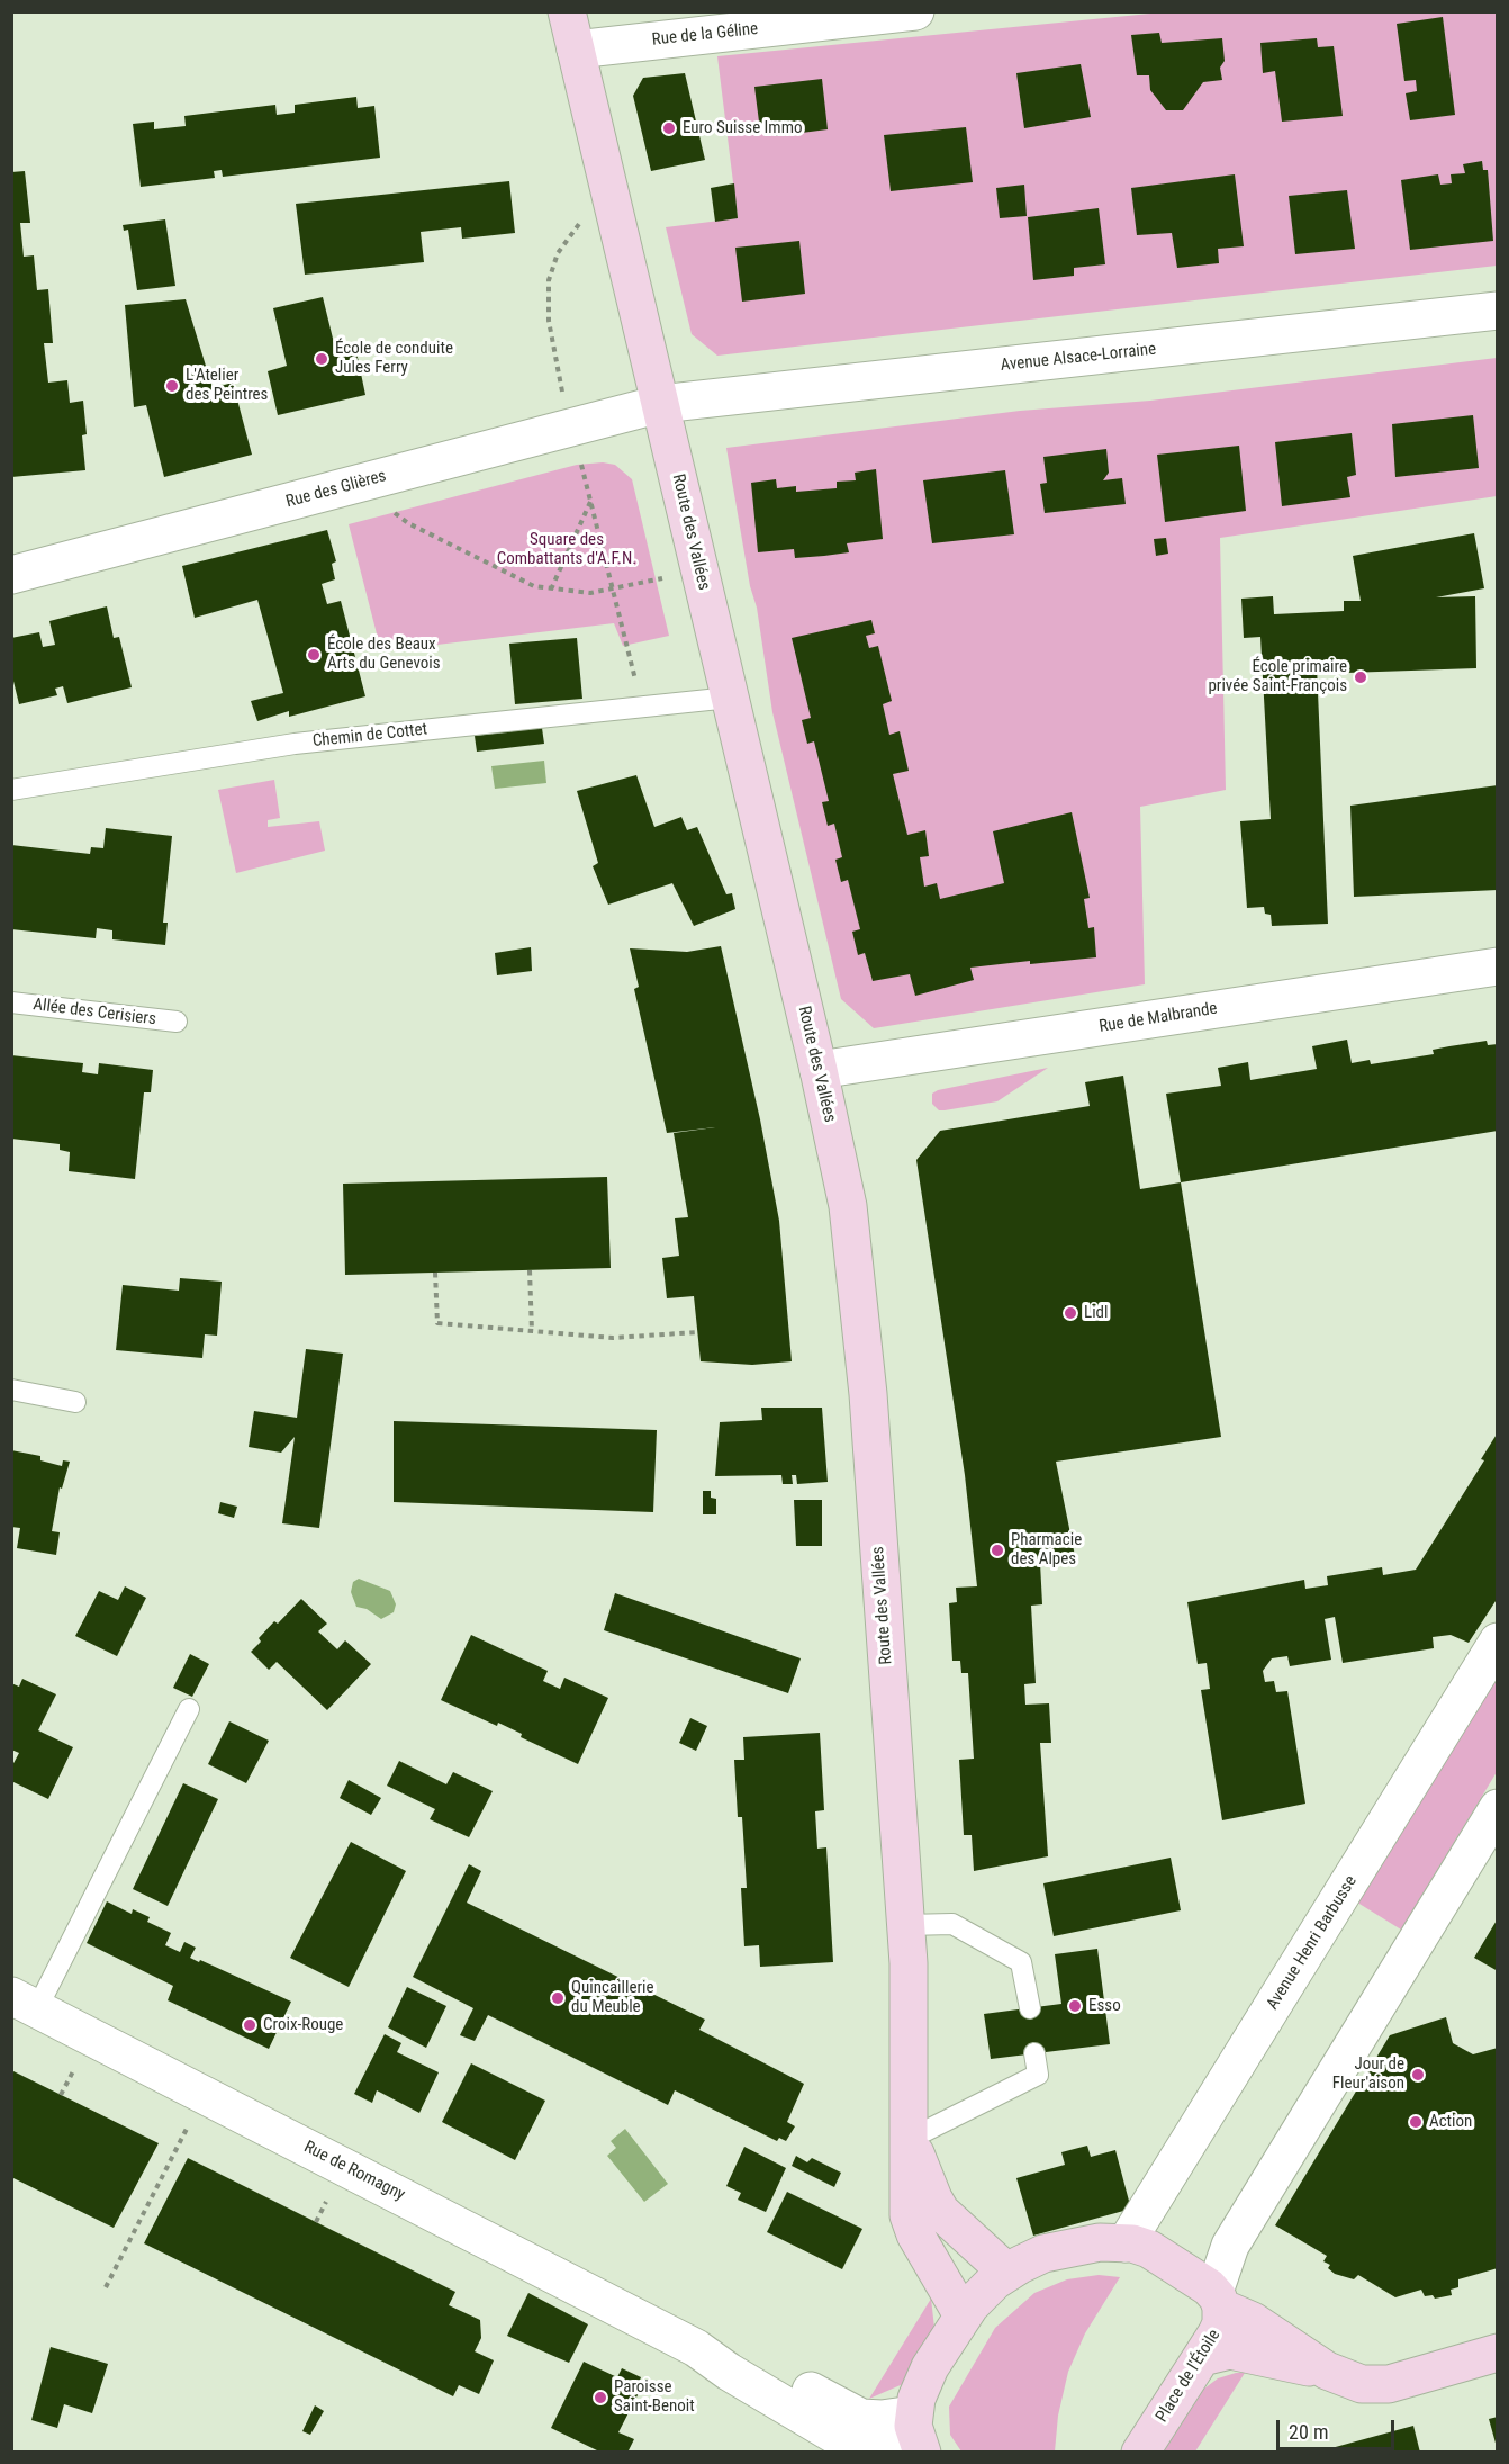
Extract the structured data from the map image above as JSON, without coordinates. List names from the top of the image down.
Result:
{
  "streets": {
    "main road": ["Route des Vallées", "Place de l'Étoile"],
    "street": [
      "Rue de la Géline",
      "Avenue Alsace-Lorraine",
      "Rue des Glières",
      "Rue de Malbrande",
      "Avenue Henri Barbusse",
      "Rue de Romagny"
    ],
    "lane": ["Chemin de Cottet", "Allée des Cerisiers"]
  },
  "crossings": [
    ["Rue de la Géline", "Route des Vallées"],
    ["Avenue Alsace-Lorraine", "Rue des Glières"],
    ["Avenue Alsace-Lorraine", "Route des Vallées"],
    ["Rue des Glières", "Route des Vallées"],
    ["Route des Vallées", "Chemin de Cottet"],
    ["Route des Vallées", "Rue de Malbrande"]
  ],
  "parks": ["Square des Combattants d'A.F.N."],
  "places": [
    "Euro Suisse Immo",
    "École de conduite Jules Ferry",
    "L'Atelier des Peintres",
    "École des Beaux Arts du Genevois",
    "École primaire privée Saint-François",
    "Lidl",
    "Pharmacie des Alpes",
    "Quincaillerie du Meuble",
    "Esso",
    "Croix-Rouge",
    "Jour de Fleur'aison",
    "Action",
    "Paroisse Saint-Benoit"
  ],
  "scale_bar": "20 m"
}
